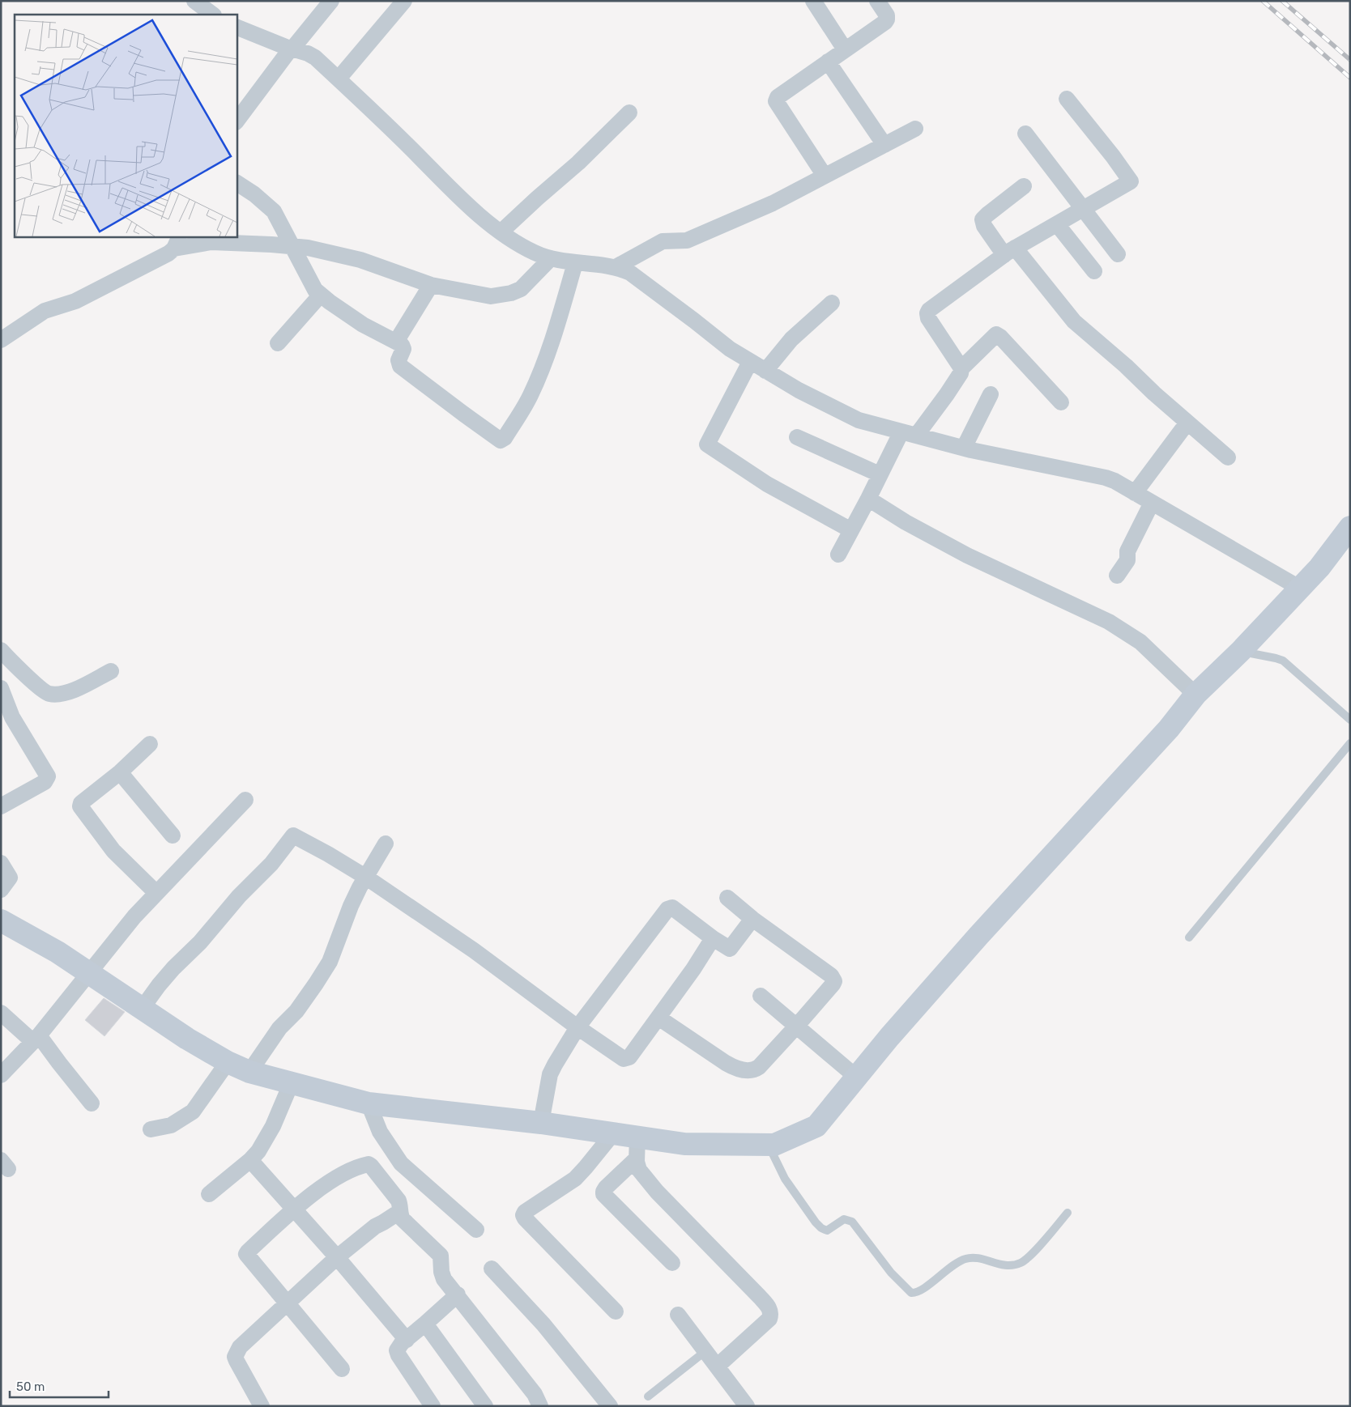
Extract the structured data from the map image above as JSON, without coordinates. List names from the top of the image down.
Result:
{
  "scale_bar": "50 m"
}
